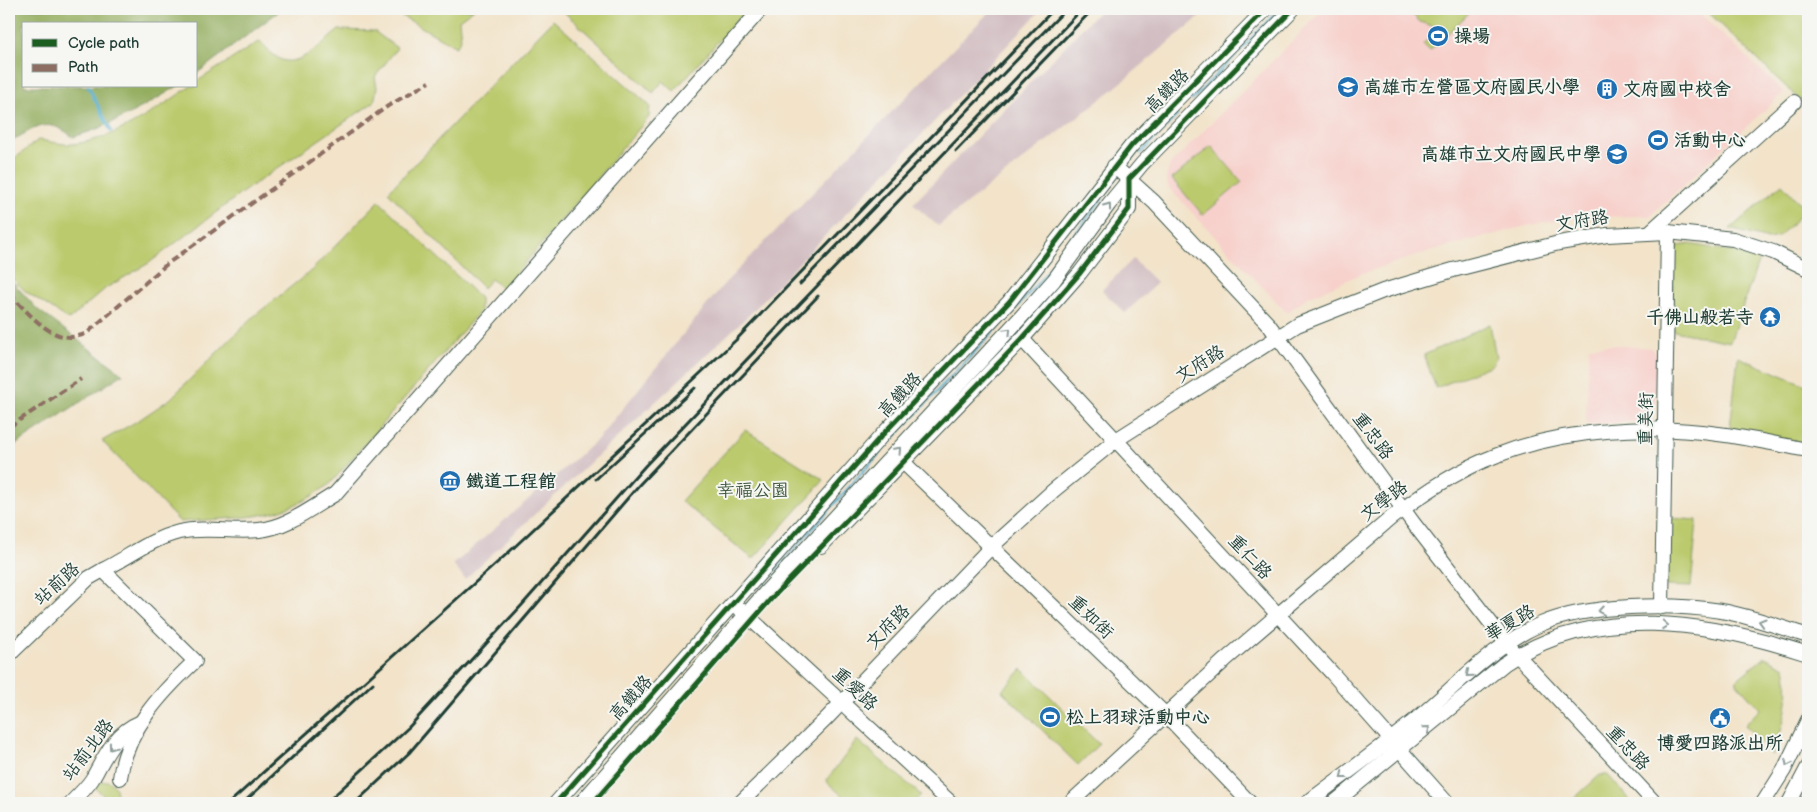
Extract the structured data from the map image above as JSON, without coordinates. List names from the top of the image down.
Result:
{
  "streets": {
    "street": [
      "高鐵路",
      "文府路",
      "重美街",
      "重忠路",
      "文學路",
      "重仁路",
      "站前路",
      "重如街",
      "華夏路",
      "重愛路",
      "站前北路"
    ]
  },
  "crossings": [
    ["高鐵路", "重忠路"],
    ["高鐵路", "重仁路"],
    ["高鐵路", "重如街"],
    ["高鐵路", "重愛路"],
    ["文府路", "重美街"],
    ["文府路", "重忠路"],
    ["文府路", "重仁路"],
    ["文府路", "重如街"],
    ["文府路", "重愛路"],
    ["重美街", "文學路"],
    ["重美街", "華夏路"],
    ["重忠路", "文學路"],
    ["重忠路", "華夏路"],
    ["文學路", "重仁路"],
    ["文學路", "重如街"],
    ["重仁路", "華夏路"],
    ["站前路", "站前北路"]
  ],
  "parks": ["幸福公園"],
  "places": {
    "sports": ["操場", "活動中心", "松上羽球活動中心"],
    "school or university": ["高雄市左營區文府國民小學", "高雄市立文府國民中學"],
    "building": ["文府國中校舍"],
    "temple": ["千佛山般若寺"],
    "museum": ["鐵道工程館"],
    "public building": ["博愛四路派出所"]
  },
  "legend": ["Cycle path", "Path"]
}
